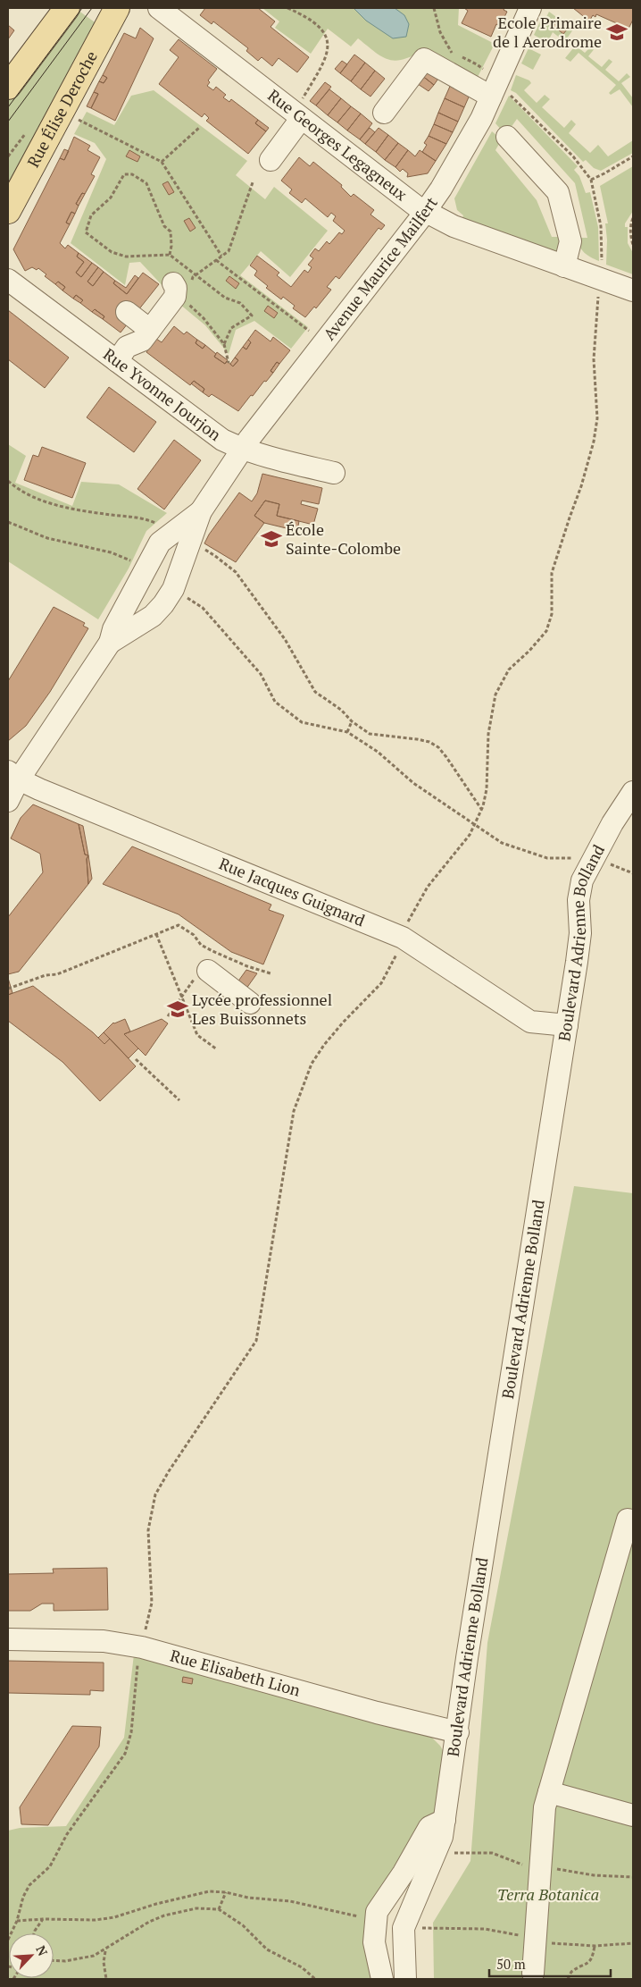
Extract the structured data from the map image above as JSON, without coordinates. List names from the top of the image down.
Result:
{
  "streets": {
    "main road": ["Rue Élise Deroche"],
    "street": [
      "Rue Georges Legagneux",
      "Avenue Maurice Mailfert",
      "Rue Yvonne Jourjon",
      "Rue Jacques Guignard",
      "Boulevard Adrienne Bolland",
      "Rue Elisabeth Lion"
    ]
  },
  "crossings": [
    ["Rue Georges Legagneux", "Avenue Maurice Mailfert"],
    ["Avenue Maurice Mailfert", "Rue Yvonne Jourjon"],
    ["Avenue Maurice Mailfert", "Rue Jacques Guignard"],
    ["Rue Jacques Guignard", "Boulevard Adrienne Bolland"],
    ["Boulevard Adrienne Bolland", "Rue Elisabeth Lion"]
  ],
  "parks": ["Terra Botanica"],
  "places": {
    "school or university": ["Ecole Primaire de l Aerodrome", "École Sainte-Colombe", "Lycée professionnel Les Buissonnets"]
  },
  "scale_bar": "50 m",
  "north": "top right"
}
